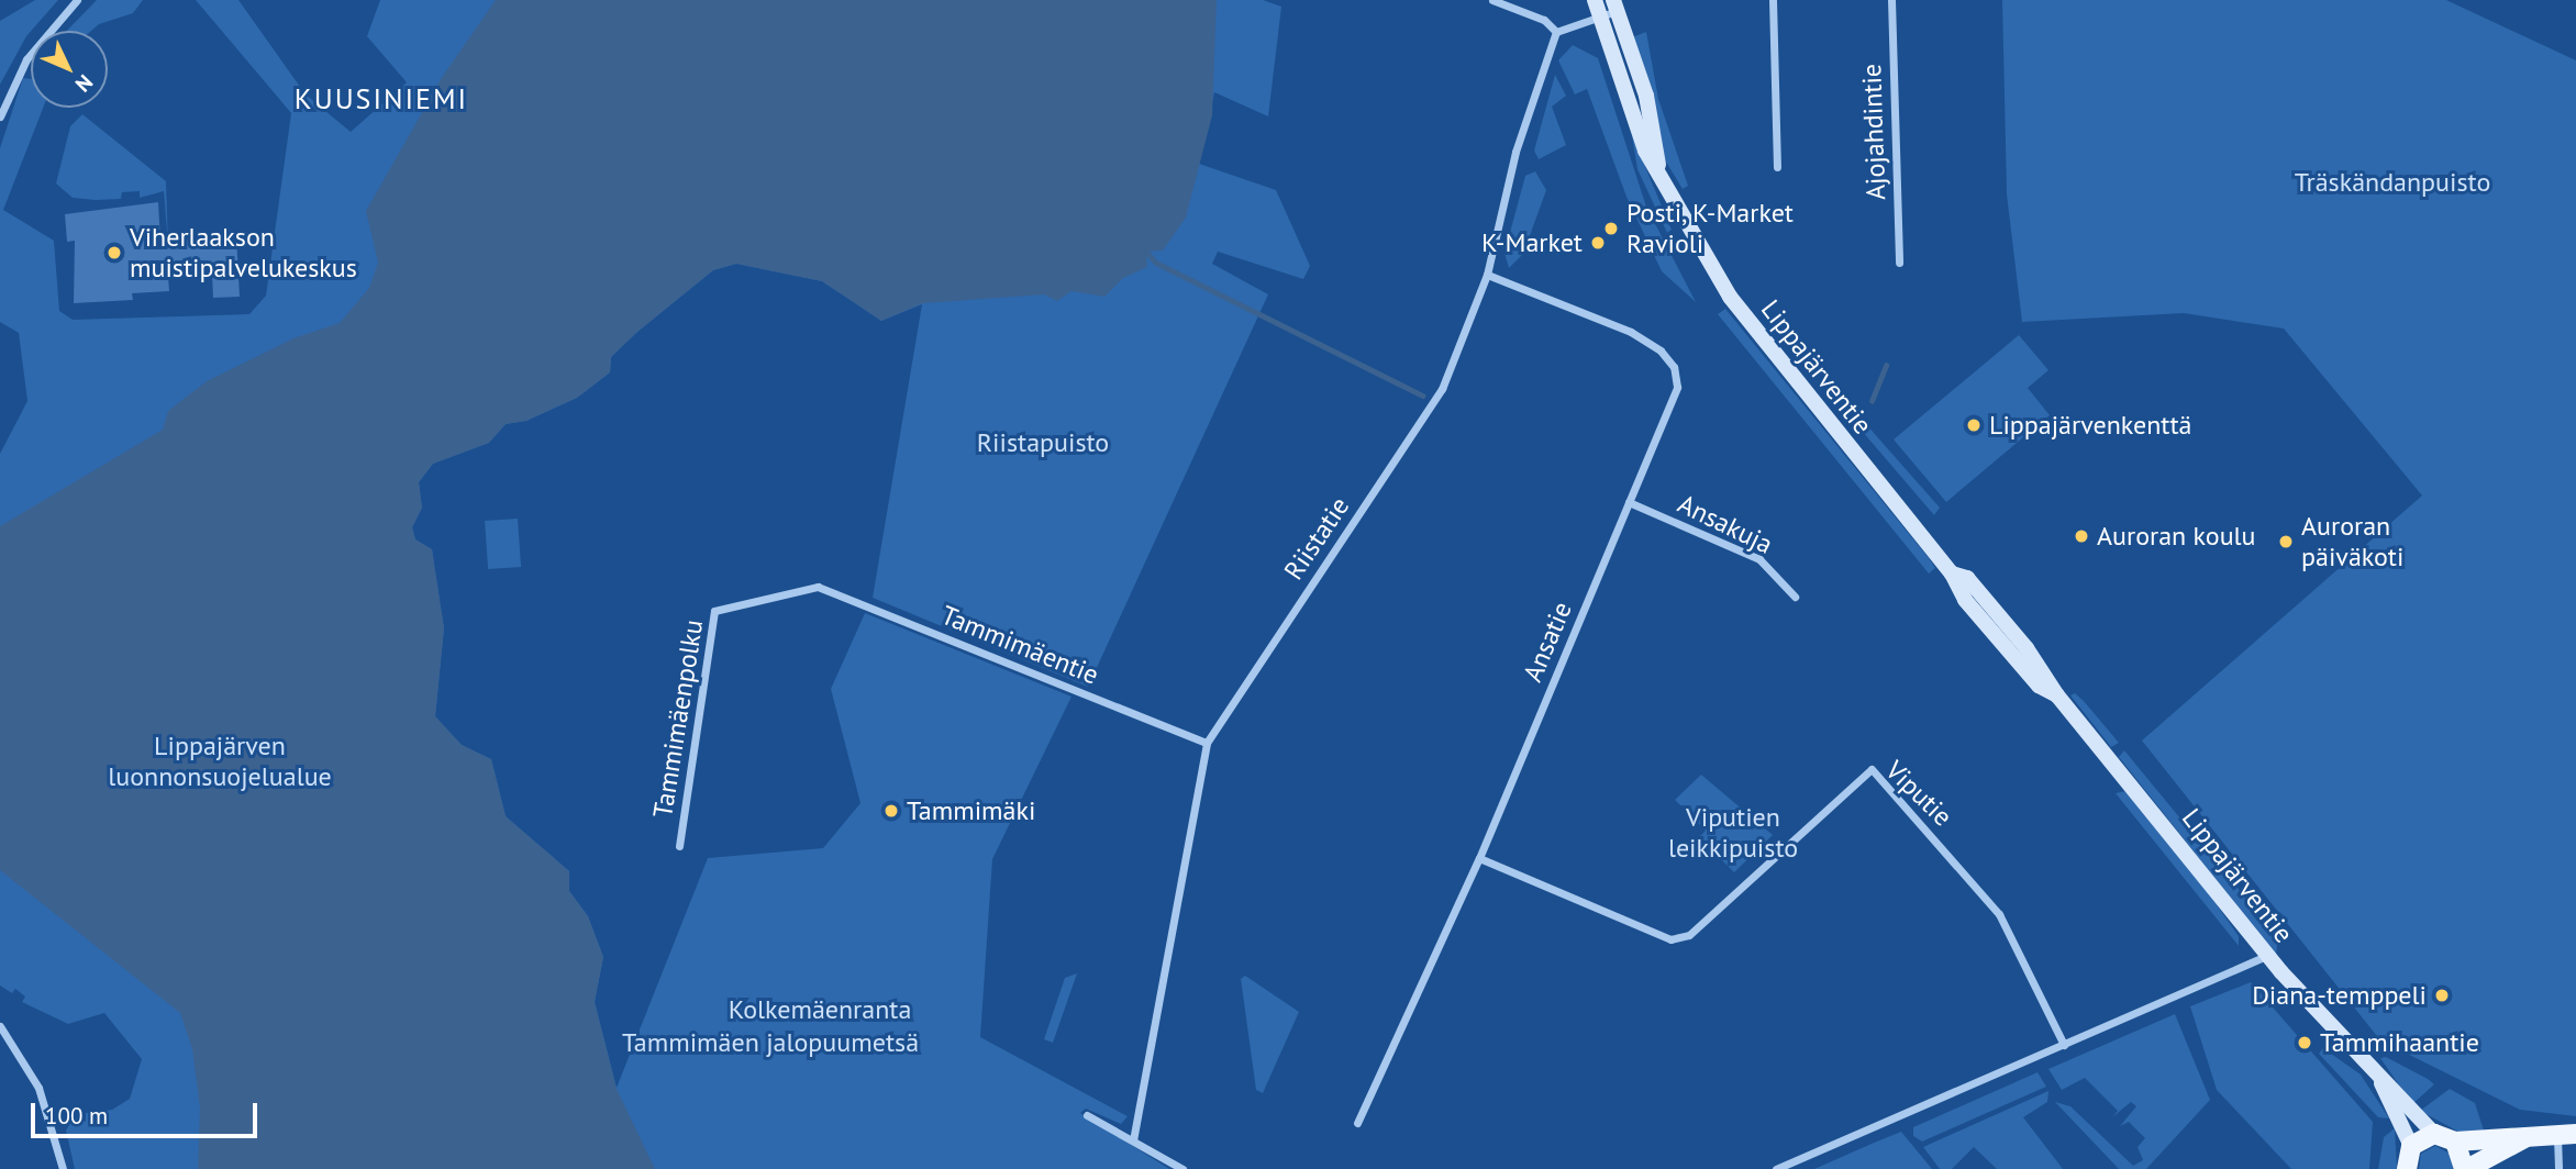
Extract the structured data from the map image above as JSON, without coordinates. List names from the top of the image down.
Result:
{
  "streets": {
    "main road": ["Lippajärventie"],
    "street": [
      "Ajojahdintie",
      "Ansakuja",
      "Riistatie",
      "Ansatie",
      "Tammimäentie",
      "Tammimäenpolku",
      "Viputie"
    ]
  },
  "crossings": [
    ["Ansakuja", "Ansatie"],
    ["Riistatie", "Ansatie"],
    ["Riistatie", "Tammimäentie"],
    ["Ansatie", "Viputie"],
    ["Tammimäentie", "Tammimäenpolku"]
  ],
  "districts": ["KUUSINIEMI"],
  "parks": [
    "Träskändanpuisto",
    "Riistapuisto",
    "Lippajärven luonnonsuojelualue",
    "Viputien leikkipuisto",
    "Kolkemäenranta",
    "Tammimäen jalopuumetsä"
  ],
  "places": [
    "Posti, K-Market Ravioli",
    "K-Market",
    "Viherlaakson muistipalvelukeskus",
    "Lippajärvenkenttä",
    "Auroran koulu",
    "Auroran päiväkoti",
    "Tammimäki",
    "Diana-temppeli",
    "Tammihaantie"
  ],
  "scale_bar": "100 m",
  "north": "bottom right"
}
